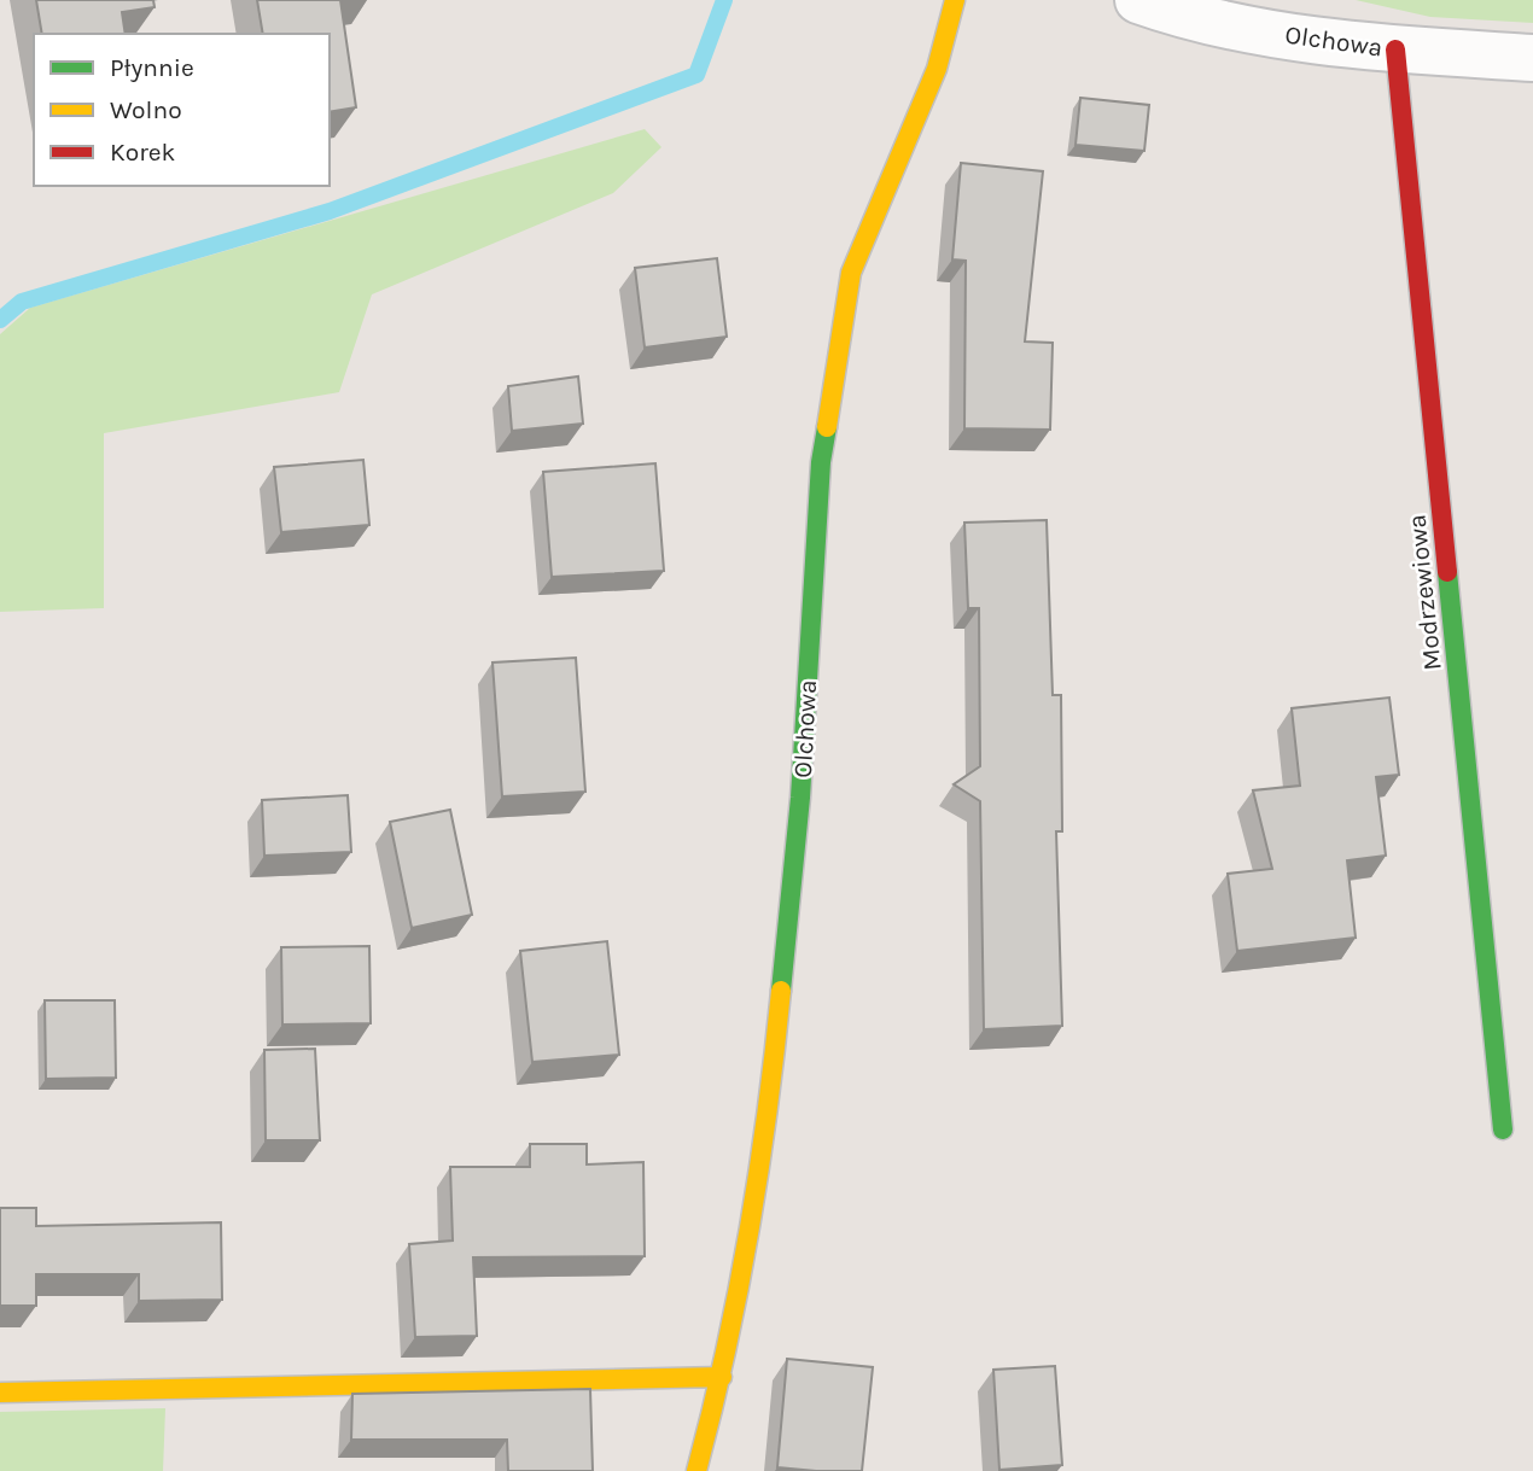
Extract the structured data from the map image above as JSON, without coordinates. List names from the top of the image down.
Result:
{
  "streets": {
    "street": ["Olchowa", "Modrzewiowa"]
  },
  "crossings": [
    ["Olchowa", "Modrzewiowa"]
  ],
  "legend": ["Płynnie", "Wolno", "Korek"]
}
